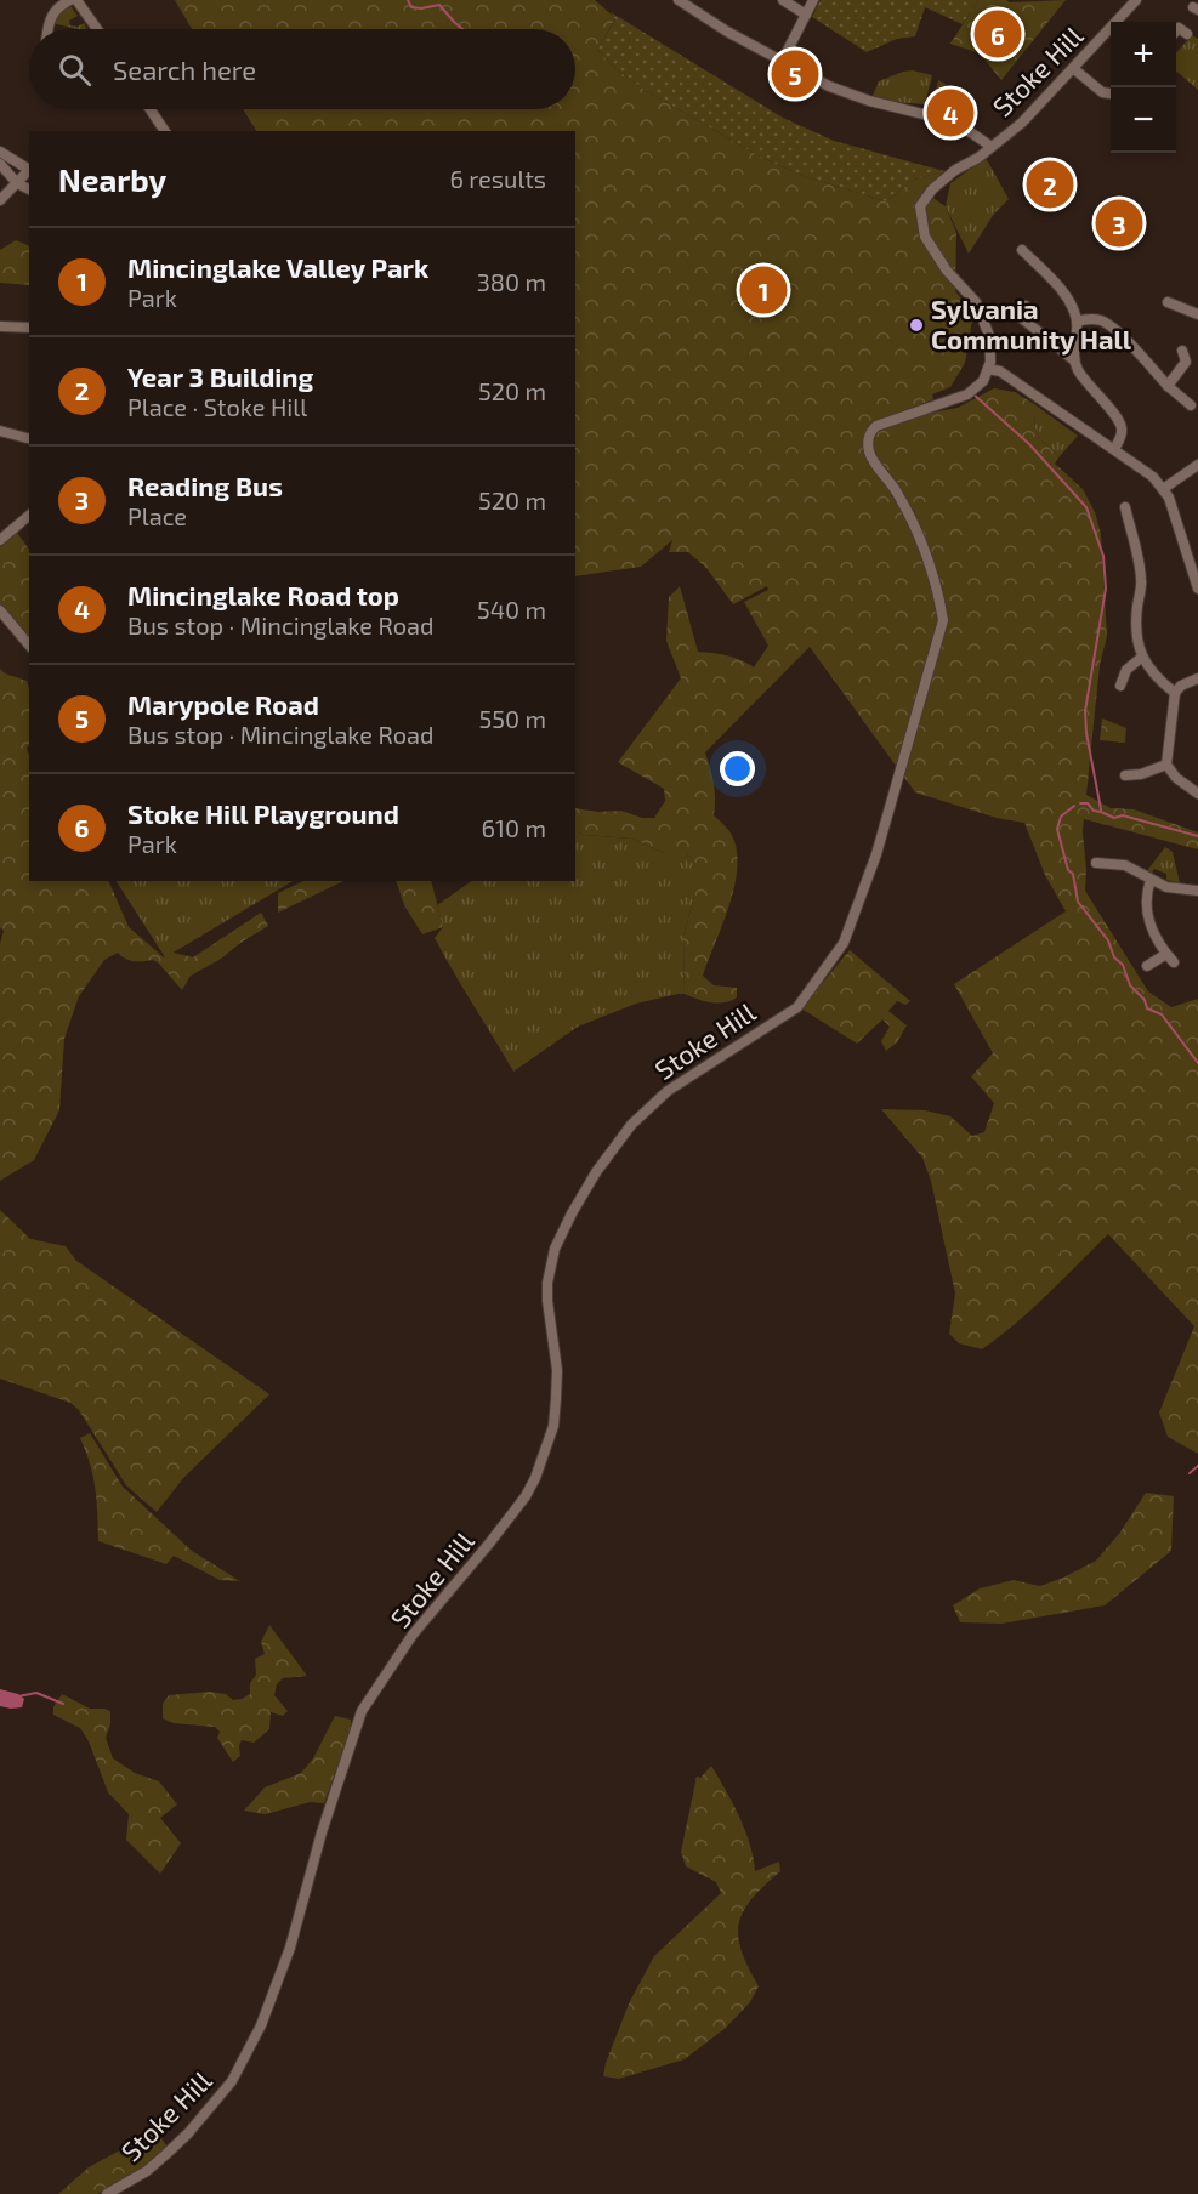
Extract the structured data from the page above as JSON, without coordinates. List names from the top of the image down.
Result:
{
  "streets": {
    "street": ["Stoke Hill"]
  },
  "places": ["Sylvania Community Hall"],
  "page": {
    "pins": [
      "6",
      "5",
      "4",
      "2",
      "3",
      "1"
    ],
    "map_buttons": ["+", "−"],
    "search": "Search here",
    "heading": ["Nearby", "6 results"],
    "list": [
      {
        "mark": "1",
        "name": "Mincinglake Valley Park",
        "note": "Park",
        "value": "380 m"
      },
      {
        "mark": "2",
        "name": "Year 3 Building",
        "note": "Place · Stoke Hill",
        "value": "520 m"
      },
      {
        "mark": "3",
        "name": "Reading Bus",
        "note": "Place",
        "value": "520 m"
      },
      {
        "mark": "4",
        "name": "Mincinglake Road top",
        "note": "Bus stop · Mincinglake Road",
        "value": "540 m"
      },
      {
        "mark": "5",
        "name": "Marypole Road",
        "note": "Bus stop · Mincinglake Road",
        "value": "550 m"
      },
      {
        "mark": "6",
        "name": "Stoke Hill Playground",
        "note": "Park",
        "value": "610 m"
      }
    ]
  }
}
